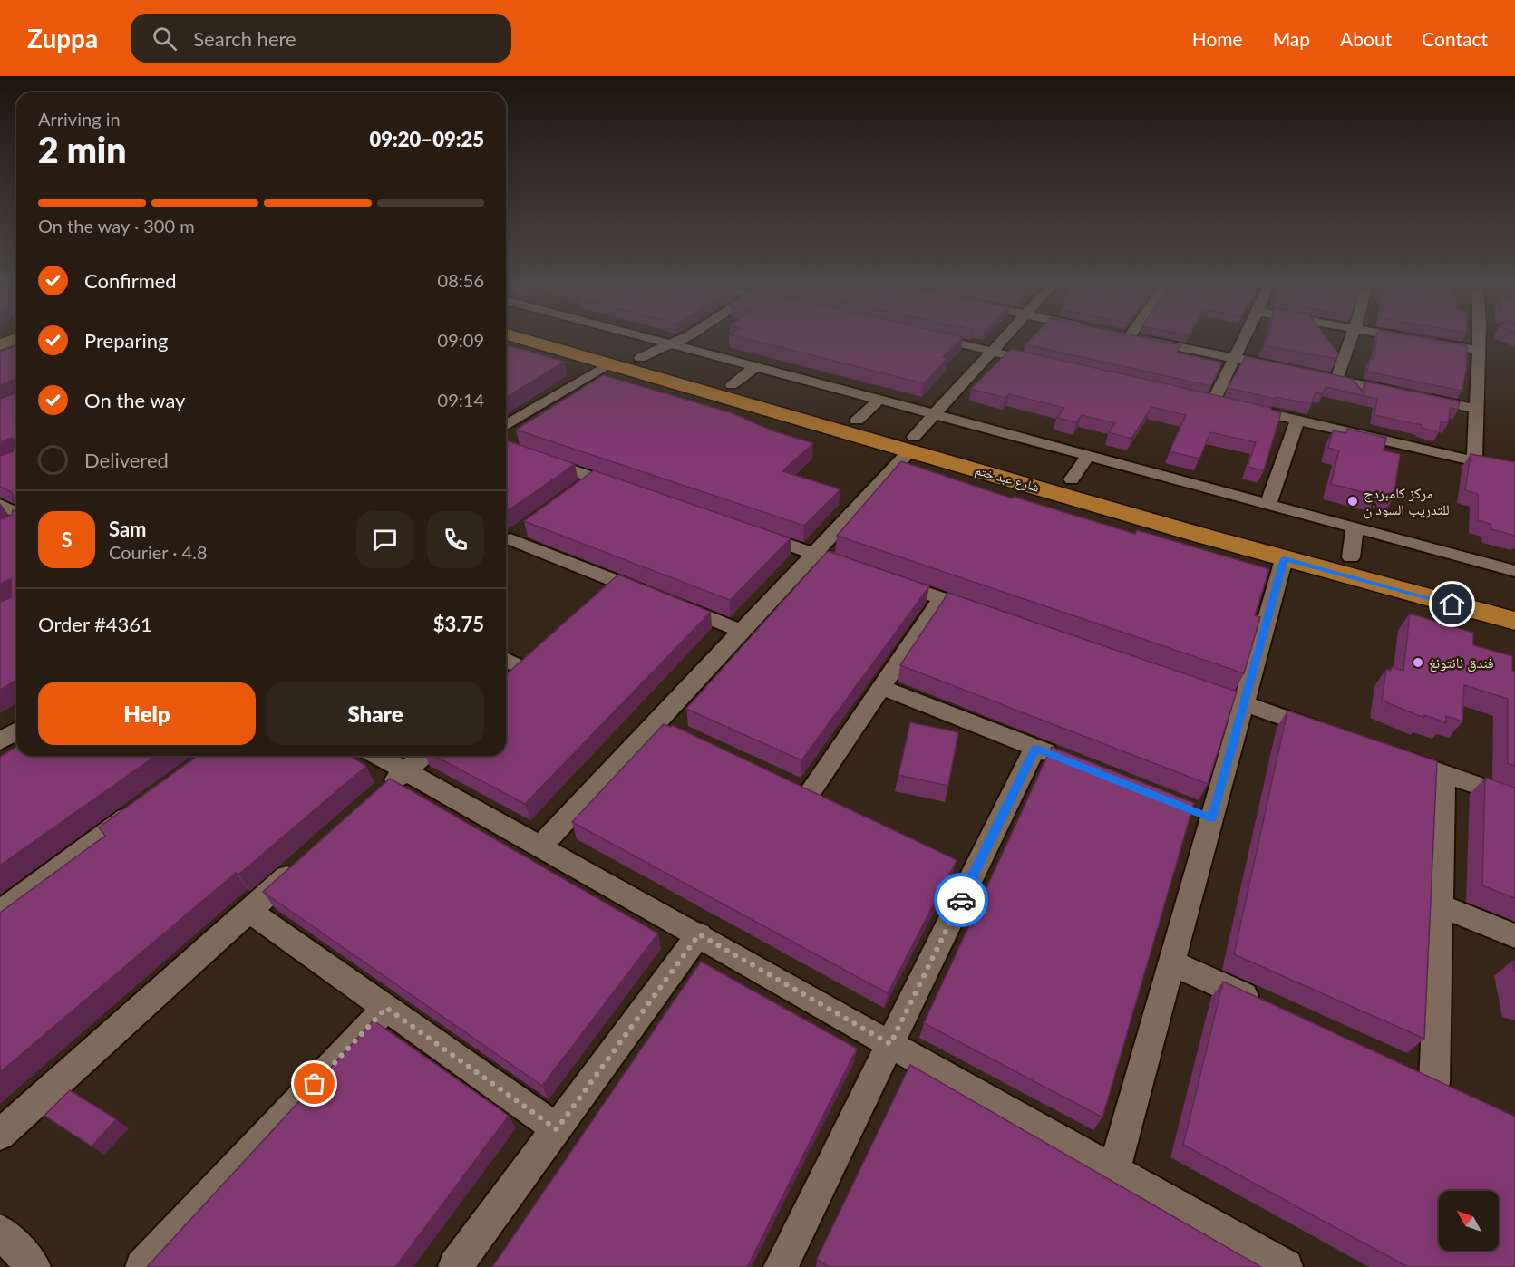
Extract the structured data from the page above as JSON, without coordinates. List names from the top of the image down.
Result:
{
  "streets": {
    "main road": ["شارع عبد ختم"]
  },
  "places": ["مركز كامبردج للتدريب السودان", "فندق نانتونغ"],
  "north": "top left",
  "page": {
    "header": "Zuppa",
    "search": "Search here",
    "nav": [
      "Home",
      "Map",
      "About",
      "Contact"
    ],
    "heading": ["2 min", "Arriving in", "09:20–09:25"],
    "panel": [
      "Sam",
      "Courier · 4.8",
      "Order #4361",
      "$3.75"
    ],
    "bar": "On the way · 300 m",
    "list": [
      ["Confirmed", "08:56"],
      ["Preparing", "09:09"],
      ["On the way", "09:14"],
      "Delivered"
    ],
    "round": "S",
    "buttons": ["Help", "Share"]
  }
}
